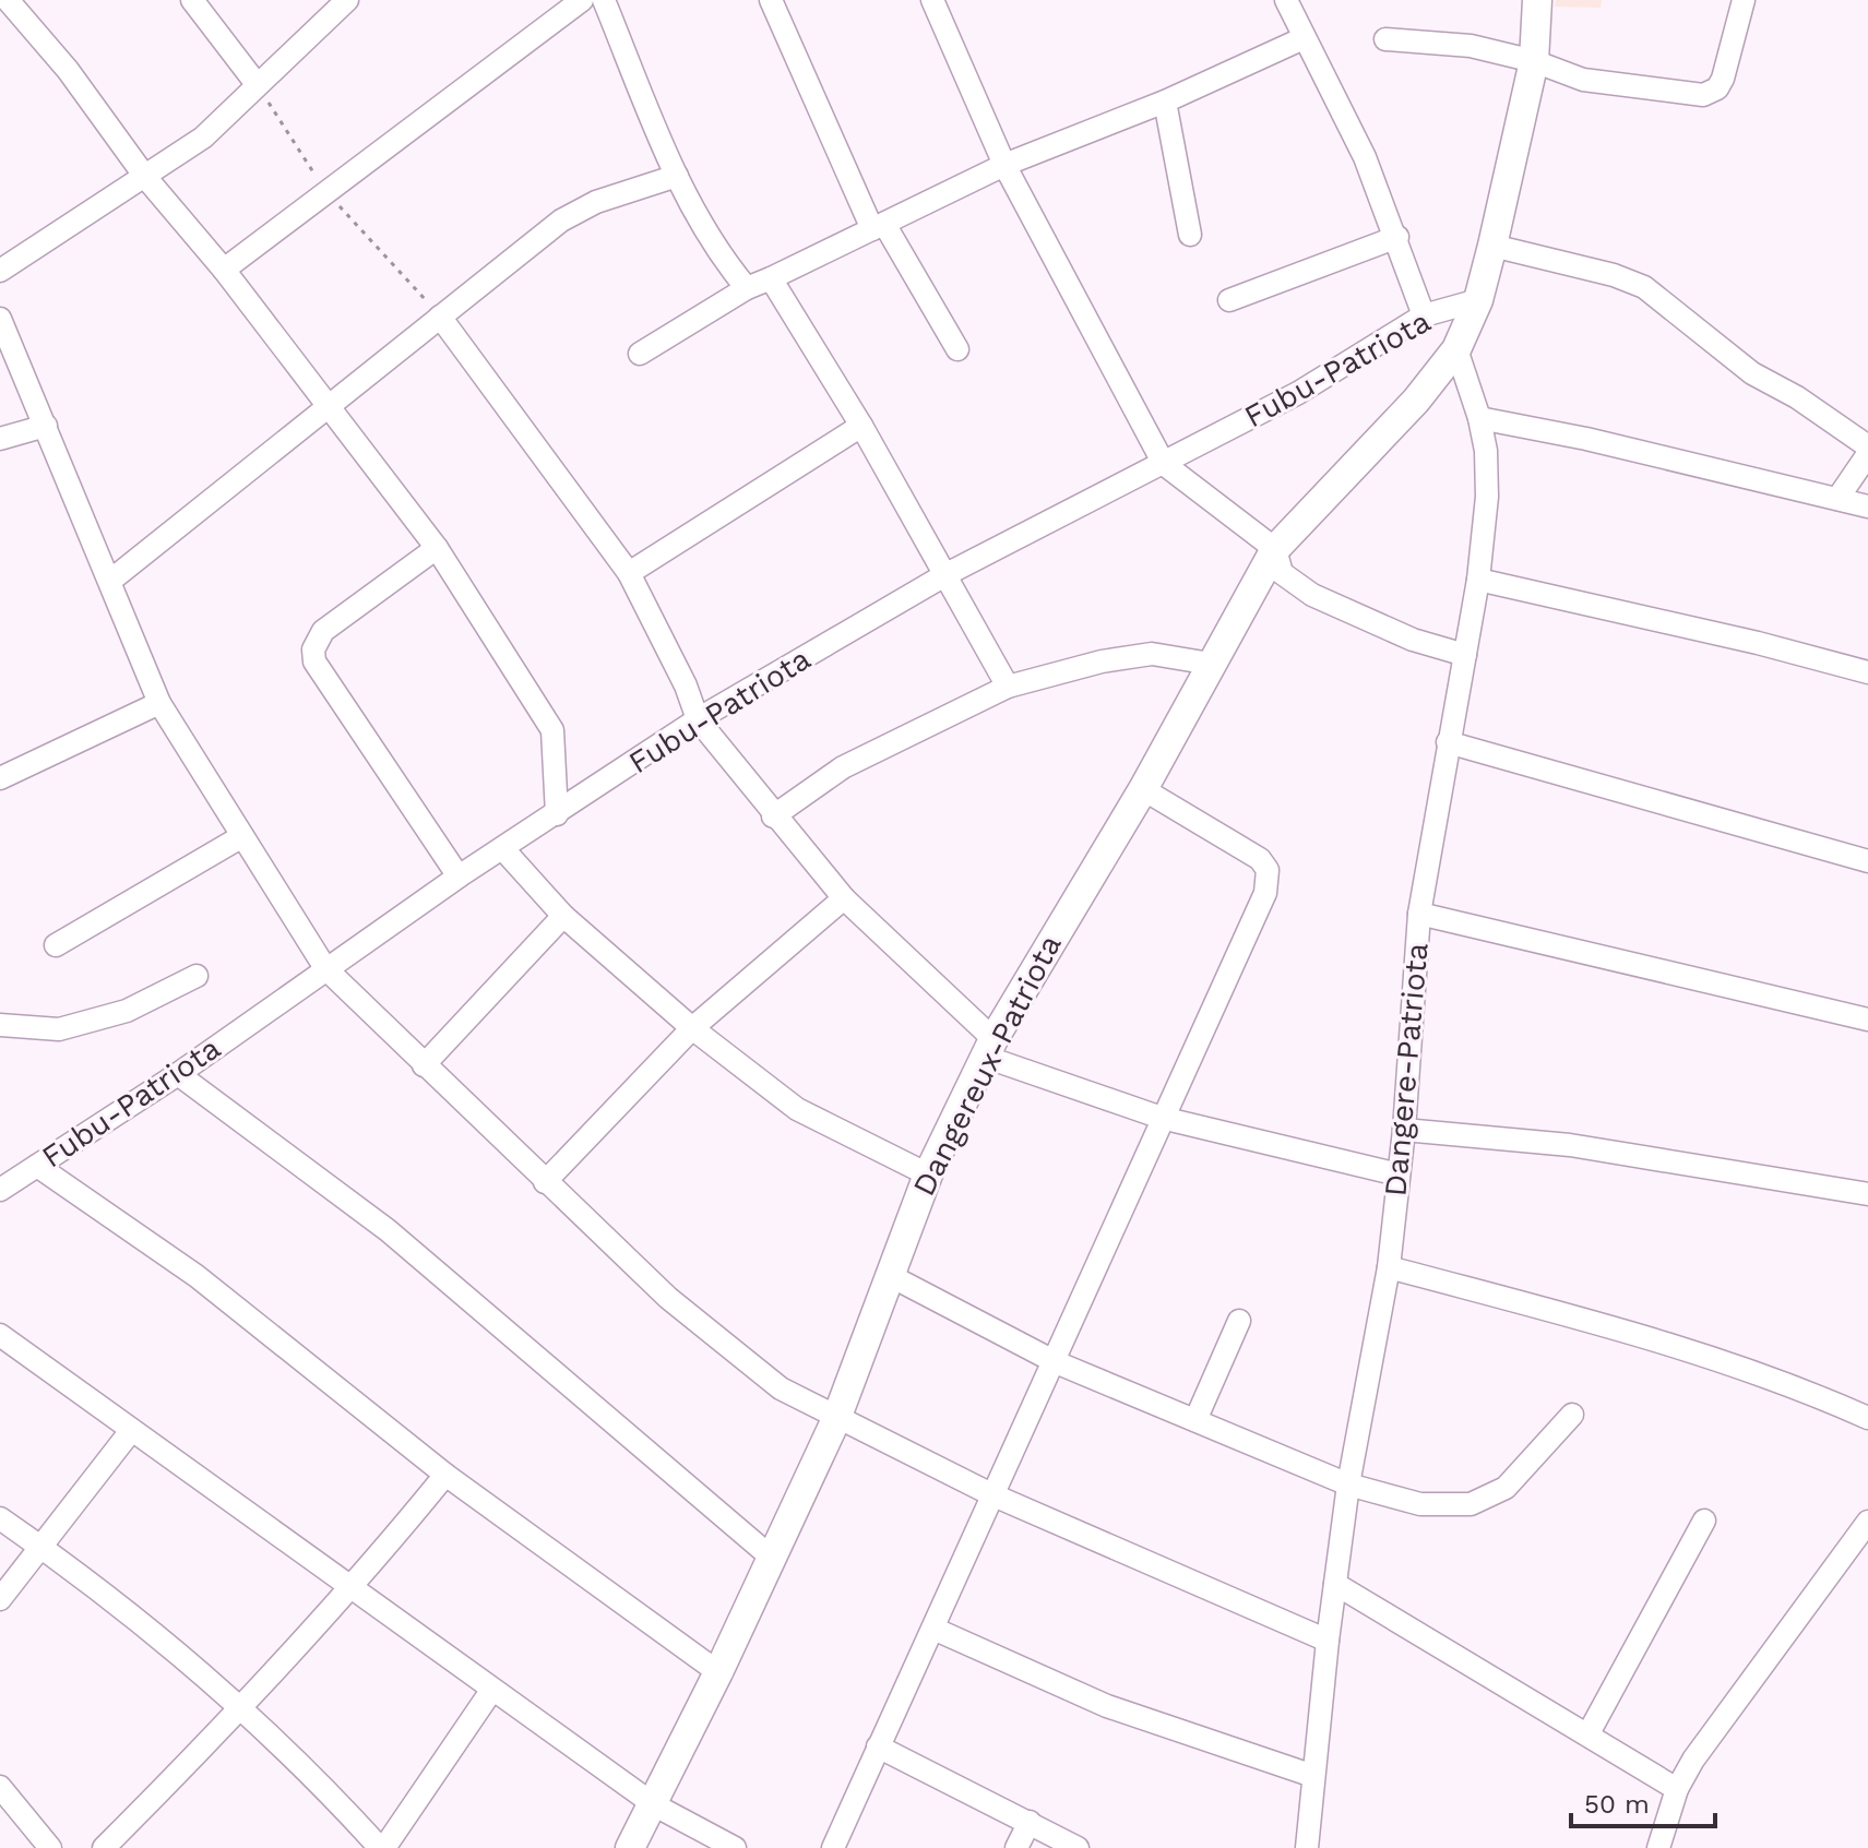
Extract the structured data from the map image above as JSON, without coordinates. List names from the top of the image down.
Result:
{
  "streets": {
    "street": ["Fubu-Patriota", "Dangereux-Patriota", "Dangere-Patriota"]
  },
  "crossings": [
    ["Dangereux-Patriota", "Dangere-Patriota"]
  ],
  "scale_bar": "50 m"
}
